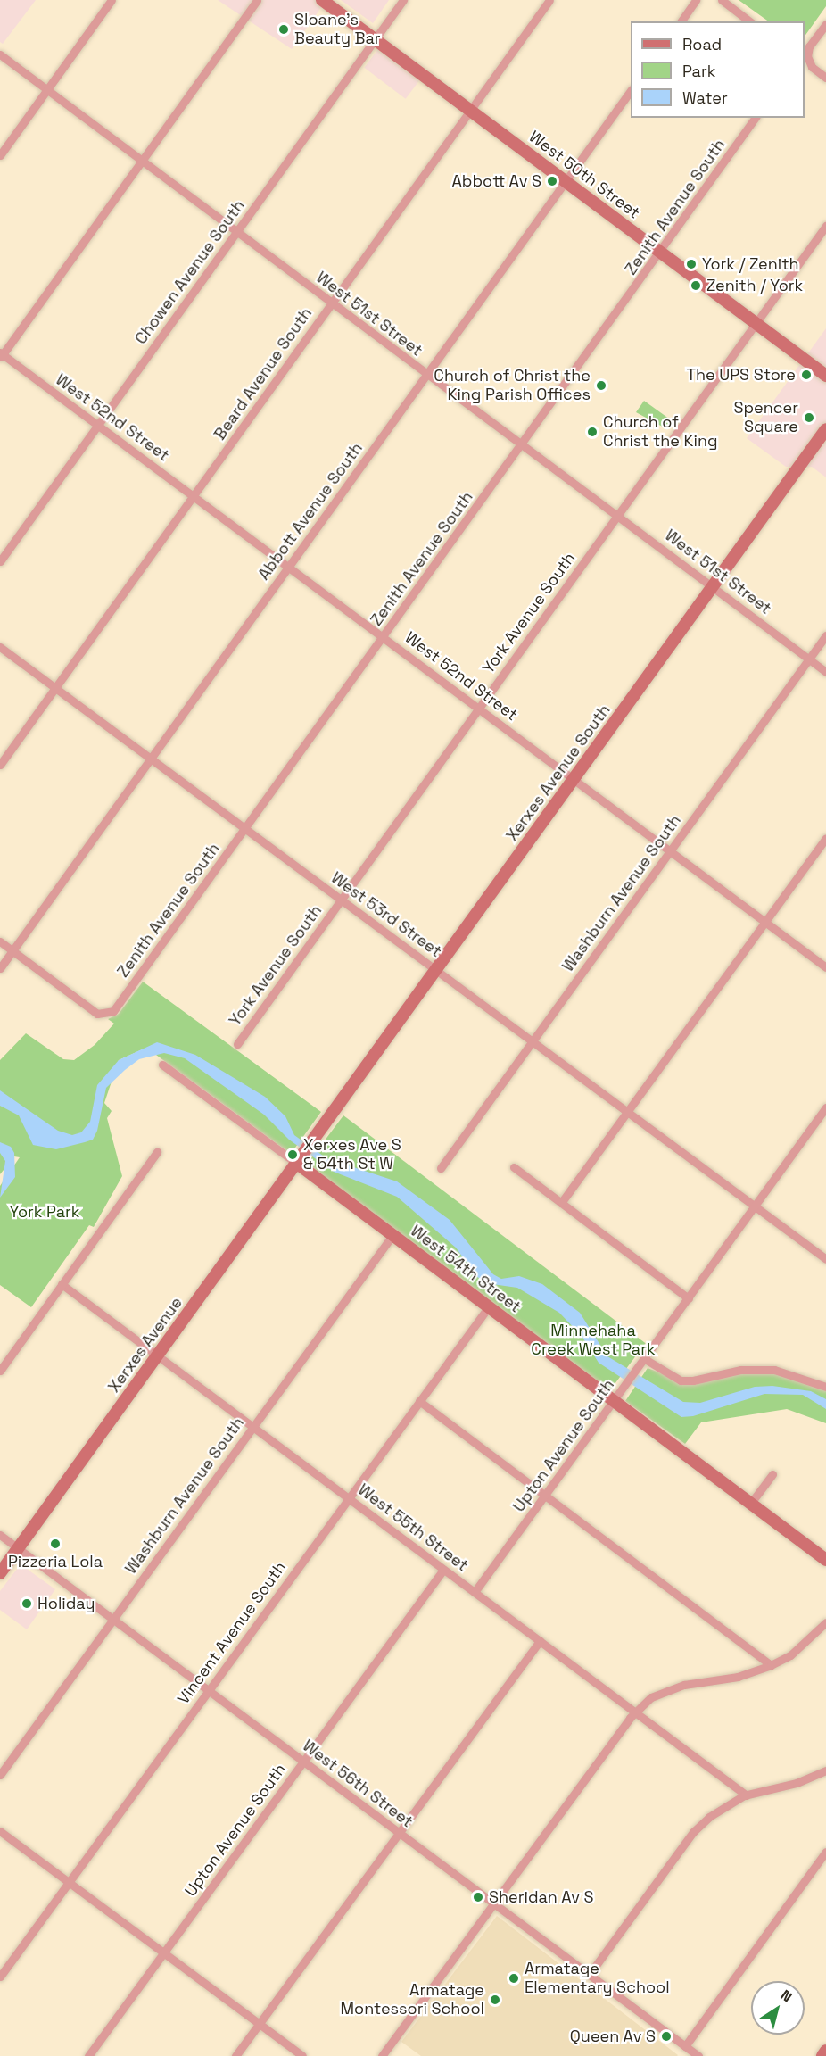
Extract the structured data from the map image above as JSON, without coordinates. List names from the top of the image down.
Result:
{
  "streets": {
    "street": [
      "West 50th Street",
      "Zenith Avenue South",
      "Chowen Avenue South",
      "West 51st Street",
      "Beard Avenue South",
      "West 52nd Street",
      "Abbott Avenue South",
      "York Avenue South",
      "Xerxes Avenue South",
      "Washburn Avenue South",
      "West 53rd Street",
      "West 54th Street",
      "Xerxes Avenue",
      "Upton Avenue South",
      "West 55th Street",
      "Vincent Avenue South",
      "West 56th Street"
    ]
  },
  "crossings": [
    ["West 50th Street", "Zenith Avenue South"],
    ["West 50th Street", "Chowen Avenue South"],
    ["West 50th Street", "Beard Avenue South"],
    ["West 50th Street", "Abbott Avenue South"],
    ["West 50th Street", "York Avenue South"],
    ["Zenith Avenue South", "West 51st Street"],
    ["Zenith Avenue South", "West 52nd Street"],
    ["Zenith Avenue South", "Abbott Avenue South"],
    ["Zenith Avenue South", "West 53rd Street"],
    ["Chowen Avenue South", "West 51st Street"],
    ["Chowen Avenue South", "West 52nd Street"],
    ["West 51st Street", "Beard Avenue South"],
    ["West 51st Street", "Abbott Avenue South"],
    ["West 51st Street", "York Avenue South"],
    ["West 51st Street", "Xerxes Avenue South"],
    ["West 51st Street", "Washburn Avenue South"],
    ["Beard Avenue South", "West 52nd Street"],
    ["Beard Avenue South", "West 53rd Street"],
    ["West 52nd Street", "Abbott Avenue South"],
    ["West 52nd Street", "York Avenue South"],
    ["West 52nd Street", "Xerxes Avenue South"],
    ["West 52nd Street", "Washburn Avenue South"],
    ["Abbott Avenue South", "West 53rd Street"],
    ["York Avenue South", "West 53rd Street"],
    ["Xerxes Avenue South", "West 53rd Street"],
    ["Xerxes Avenue South", "Xerxes Avenue"],
    ["Washburn Avenue South", "West 53rd Street"],
    ["Washburn Avenue South", "West 54th Street"],
    ["Washburn Avenue South", "West 55th Street"],
    ["Washburn Avenue South", "West 56th Street"],
    ["West 53rd Street", "Upton Avenue South"],
    ["West 54th Street", "Xerxes Avenue"],
    ["West 54th Street", "Upton Avenue South"],
    ["West 54th Street", "Vincent Avenue South"],
    ["Xerxes Avenue", "West 55th Street"],
    ["Xerxes Avenue", "West 56th Street"],
    ["Upton Avenue South", "West 55th Street"],
    ["Upton Avenue South", "West 56th Street"],
    ["West 55th Street", "Vincent Avenue South"],
    ["Vincent Avenue South", "West 56th Street"]
  ],
  "parks": ["York Park", "Minnehaha Creek West Park"],
  "places": [
    "Sloane's Beauty Bar",
    "Abbott Av S",
    "York / Zenith",
    "Zenith / York",
    "The UPS Store",
    "Church of Christ the King Parish Offices",
    "Spencer Square",
    "Church of Christ the King",
    "Xerxes Ave S & 54th St W",
    "Pizzeria Lola",
    "Holiday",
    "Sheridan Av S",
    "Armatage Elementary School",
    "Armatage Montessori School",
    "Queen Av S"
  ],
  "legend": ["Road", "Park", "Water"],
  "north": "top right"
}
